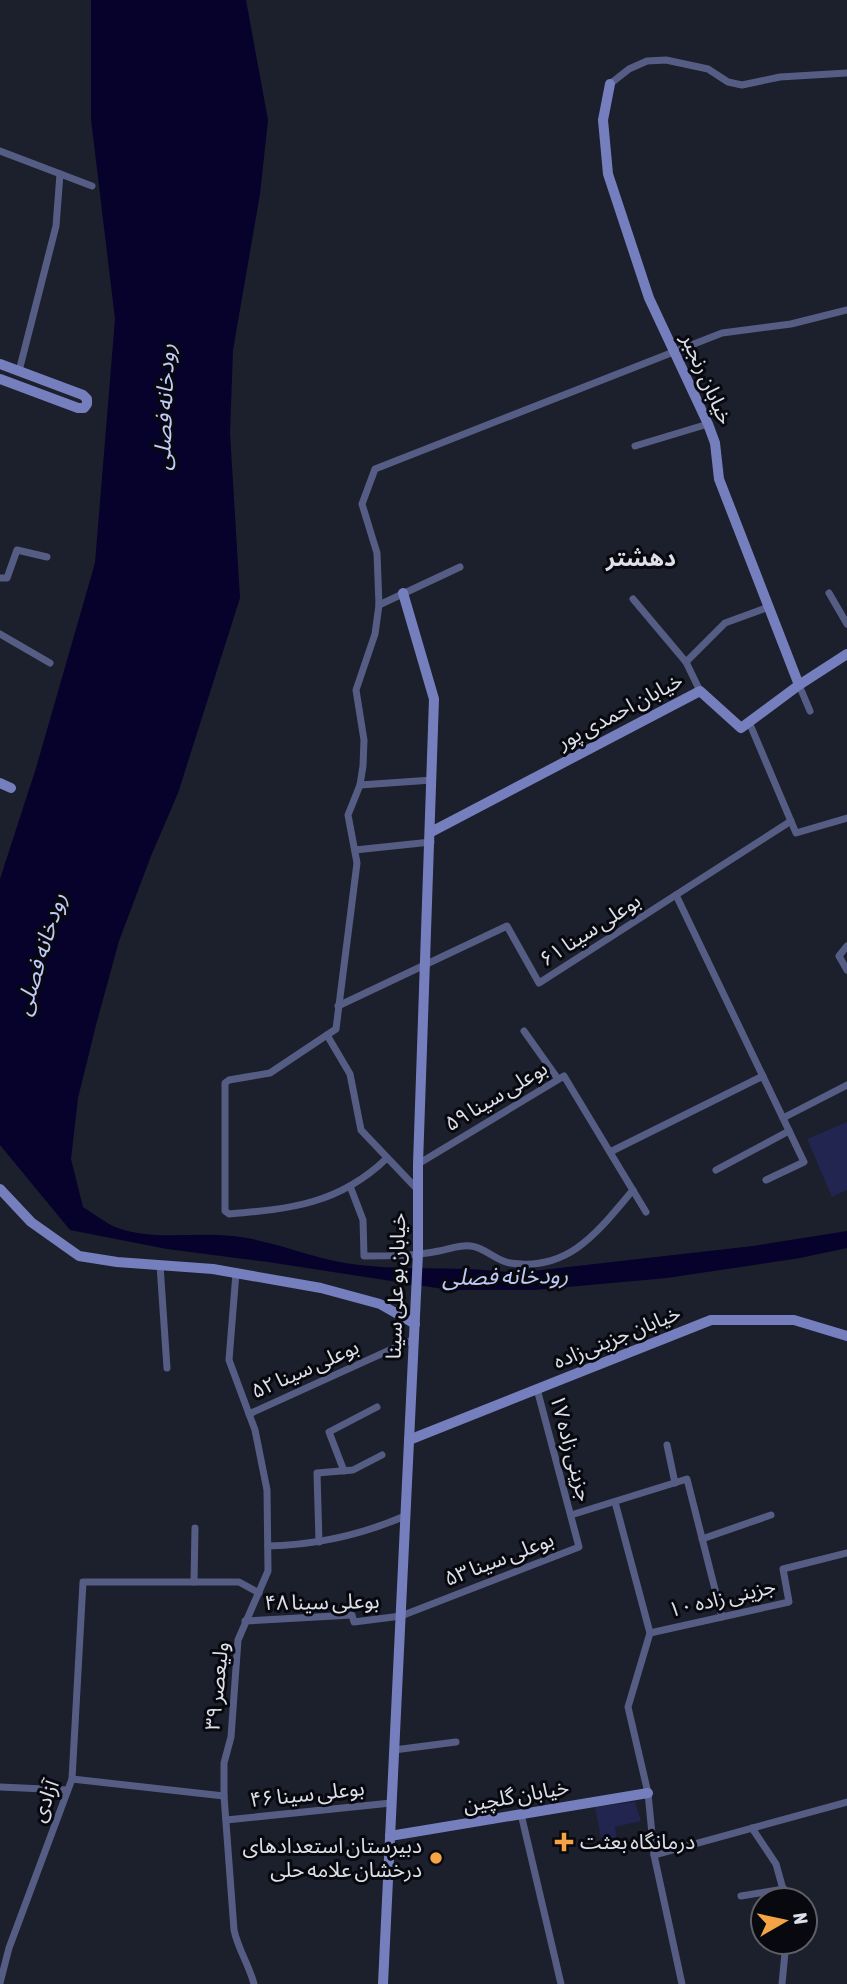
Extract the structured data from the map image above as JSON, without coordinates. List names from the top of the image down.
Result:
{
  "streets": {
    "street": [
      "خیابان رنجبر",
      "خیابان احمدی پور",
      "بوعلی سینا ۶۱",
      "بوعلی سینا ۵۹",
      "خیابان بو علی سینا",
      "خیابان جزینی‌زاده",
      "بوعلی سینا ۵۲",
      "جزینی زاده ۱۷",
      "بوعلی سینا ۵۳",
      "جزینی زاده ۱۰",
      "بوعلی سینا ۴۸",
      "ولیعصر ۳۹",
      "بوعلی سینا ۴۶",
      "خیابان گلچین",
      "آزادی"
    ]
  },
  "crossings": [
    ["خیابان احمدی پور", "خیابان بو علی سینا"],
    ["بوعلی سینا ۶۱", "خیابان بو علی سینا"],
    ["بوعلی سینا ۵۹", "خیابان بو علی سینا"],
    ["خیابان بو علی سینا", "خیابان جزینی‌زاده"],
    ["خیابان بو علی سینا", "بوعلی سینا ۵۲"],
    ["خیابان بو علی سینا", "بوعلی سینا ۵۳"],
    ["خیابان بو علی سینا", "بوعلی سینا ۴۸"],
    ["خیابان بو علی سینا", "بوعلی سینا ۴۶"],
    ["خیابان بو علی سینا", "خیابان گلچین"],
    ["خیابان جزینی‌زاده", "جزینی زاده ۱۷"],
    ["بوعلی سینا ۵۲", "ولیعصر ۳۹"],
    ["جزینی زاده ۱۷", "بوعلی سینا ۵۳"],
    ["بوعلی سینا ۵۳", "بوعلی سینا ۴۸"],
    ["بوعلی سینا ۴۸", "ولیعصر ۳۹"],
    ["ولیعصر ۳۹", "بوعلی سینا ۴۶"]
  ],
  "districts": ["دهشتر"],
  "water": ["رودخانه فصلی"],
  "places": {
    "health": ["درمانگاه بعثت"],
    "other": ["دبیرستان استعدادهای درخشان علامه حلی"]
  },
  "north": "right"
}
